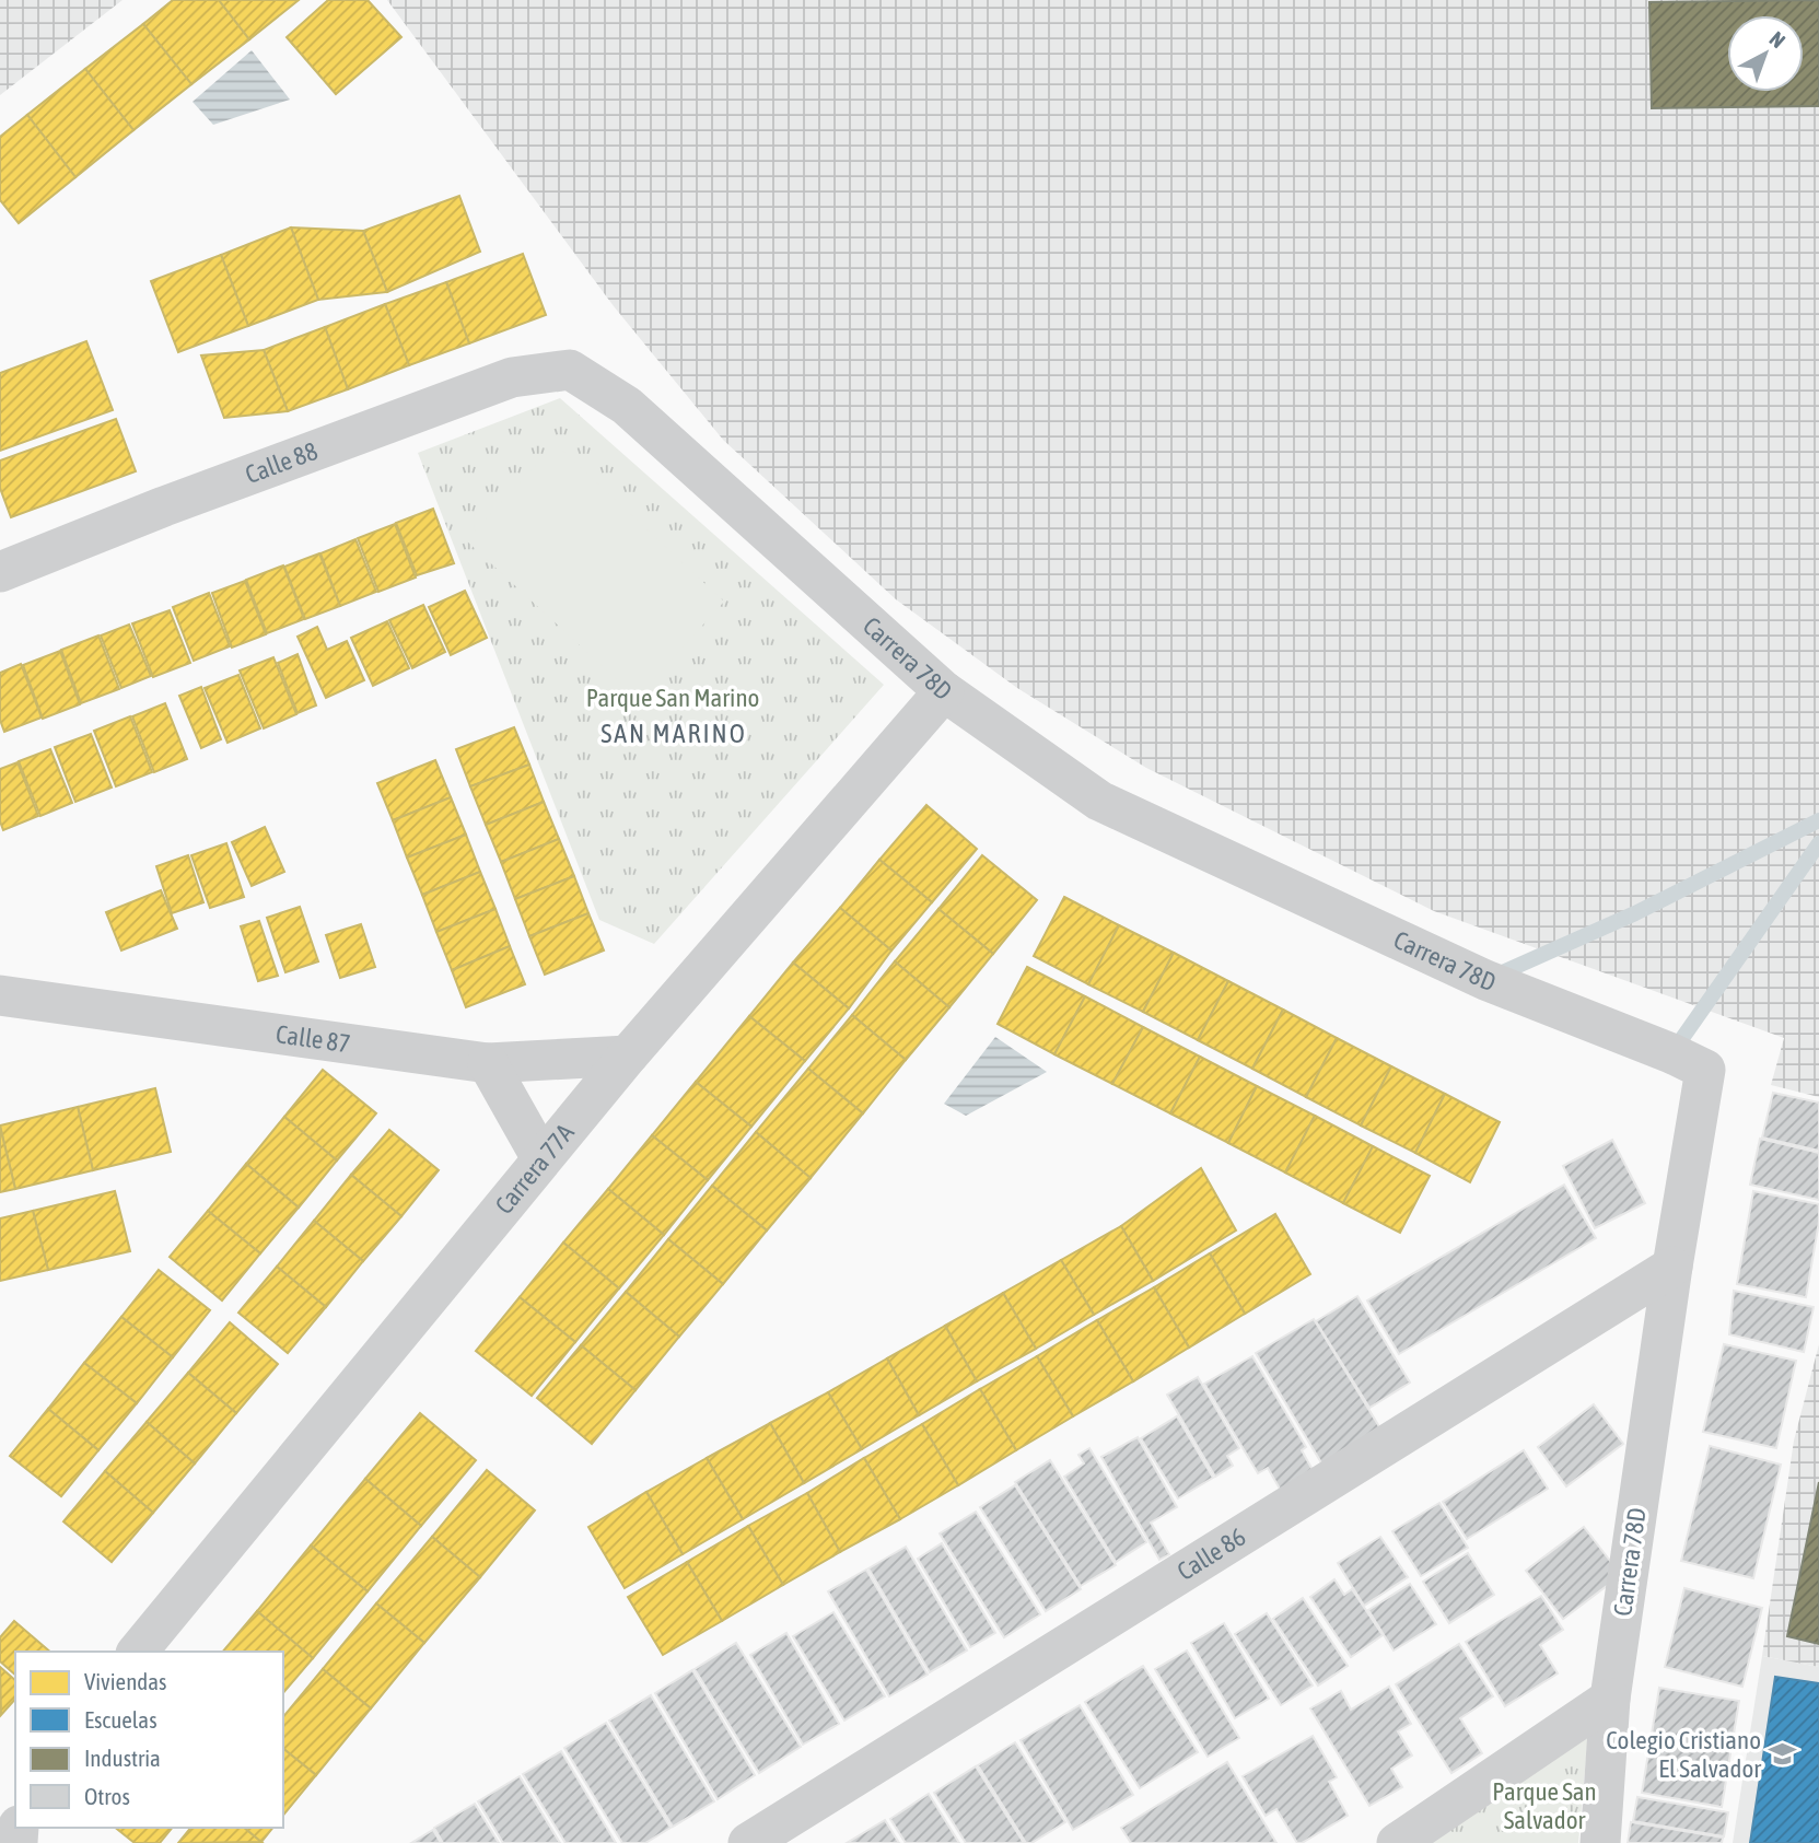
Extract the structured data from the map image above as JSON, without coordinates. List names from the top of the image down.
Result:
{
  "streets": {
    "street": [
      "Calle 88",
      "Carrera 78D",
      "Calle 87",
      "Carrera 77A",
      "Calle 86"
    ]
  },
  "crossings": [
    ["Calle 88", "Carrera 78D"],
    ["Carrera 78D", "Carrera 77A"],
    ["Carrera 78D", "Calle 86"],
    ["Calle 87", "Carrera 77A"]
  ],
  "districts": ["SAN MARINO"],
  "parks": ["Parque San Marino", "Parque San Salvador"],
  "places": {
    "school or university": ["Colegio Cristiano El Salvador"]
  },
  "legend": [
    "Viviendas",
    "Escuelas",
    "Industria",
    "Otros"
  ],
  "north": "top right"
}
